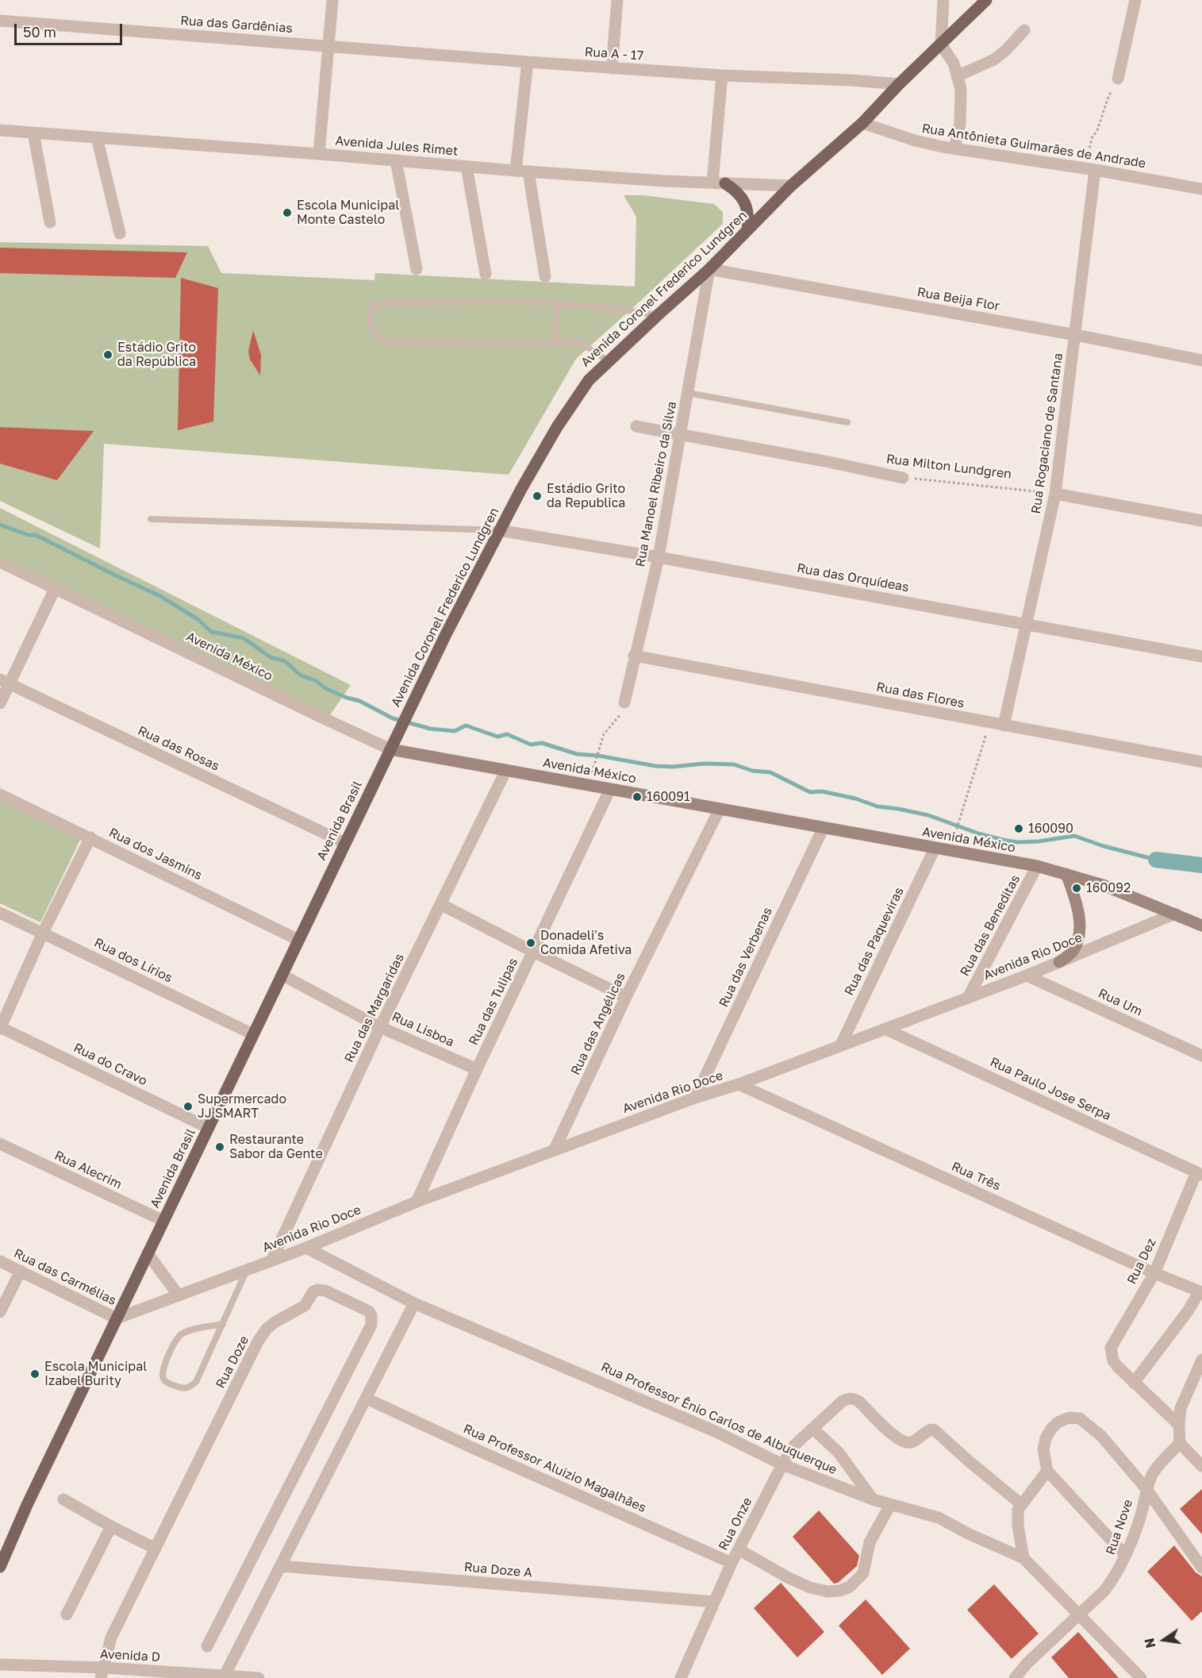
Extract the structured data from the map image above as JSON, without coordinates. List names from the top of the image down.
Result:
{
  "streets": {
    "main road": ["Avenida Coronel Frederico Lundgren", "Avenida México", "Avenida Brasil"],
    "street": [
      "Rua das Gardênias",
      "Rua A - 17",
      "Avenida Jules Rimet",
      "Rua Antônieta Guimarães de Andrade",
      "Rua Beija Flor",
      "Rua Rogaciano de Santana",
      "Rua Milton Lundgren",
      "Rua Manoel Ribeiro da Silva",
      "Rua das Orquídeas",
      "Rua das Flores",
      "Rua das Rosas",
      "Rua dos Jasmins",
      "Rua das Beneditas",
      "Rua das Paqueviras",
      "Avenida Rio Doce",
      "Rua das Verbenas",
      "Rua dos Lírios",
      "Rua das Tulipas",
      "Rua Um",
      "Rua das Margaridas",
      "Rua das Angélicas",
      "Rua Lisboa",
      "Rua do Cravo",
      "Rua Paulo Jose Serpa",
      "Rua Alecrim",
      "Rua Três",
      "Rua Dez",
      "Rua das Carmélias",
      "Rua Doze",
      "Rua Professor Ênio Carlos de Albuquerque",
      "Rua Professor Aluizio Magalhães",
      "Rua Onze",
      "Rua Nove",
      "Rua Doze A",
      "Avenida D"
    ]
  },
  "crossings": [
    ["Rua das Gardênias", "Rua A - 17"],
    ["Rua A - 17", "Avenida Coronel Frederico Lundgren"],
    ["Avenida Jules Rimet", "Avenida Coronel Frederico Lundgren"],
    ["Rua Antônieta Guimarães de Andrade", "Avenida Coronel Frederico Lundgren"],
    ["Rua Antônieta Guimarães de Andrade", "Rua Rogaciano de Santana"],
    ["Avenida Coronel Frederico Lundgren", "Rua Beija Flor"],
    ["Avenida Coronel Frederico Lundgren", "Rua Manoel Ribeiro da Silva"],
    ["Avenida Coronel Frederico Lundgren", "Rua das Orquídeas"],
    ["Avenida Coronel Frederico Lundgren", "Avenida Brasil"],
    ["Rua Beija Flor", "Rua Rogaciano de Santana"],
    ["Rua Beija Flor", "Rua Manoel Ribeiro da Silva"],
    ["Rua Rogaciano de Santana", "Rua Milton Lundgren"],
    ["Rua Rogaciano de Santana", "Rua das Orquídeas"],
    ["Rua Rogaciano de Santana", "Rua das Flores"],
    ["Rua Milton Lundgren", "Rua Manoel Ribeiro da Silva"],
    ["Rua Manoel Ribeiro da Silva", "Rua das Orquídeas"],
    ["Rua Manoel Ribeiro da Silva", "Rua das Flores"],
    ["Avenida México", "Avenida Brasil"],
    ["Avenida México", "Rua das Beneditas"],
    ["Avenida México", "Rua das Paqueviras"],
    ["Avenida México", "Avenida Rio Doce"],
    ["Avenida México", "Rua das Verbenas"],
    ["Avenida México", "Rua das Tulipas"],
    ["Avenida México", "Rua das Margaridas"],
    ["Avenida México", "Rua das Angélicas"],
    ["Rua das Rosas", "Avenida Brasil"],
    ["Avenida Brasil", "Rua dos Jasmins"],
    ["Avenida Brasil", "Avenida Rio Doce"],
    ["Avenida Brasil", "Rua dos Lírios"],
    ["Avenida Brasil", "Rua Lisboa"],
    ["Avenida Brasil", "Rua do Cravo"],
    ["Avenida Brasil", "Rua Alecrim"],
    ["Avenida Brasil", "Rua das Carmélias"],
    ["Rua das Beneditas", "Avenida Rio Doce"],
    ["Rua das Paqueviras", "Avenida Rio Doce"],
    ["Avenida Rio Doce", "Rua das Verbenas"],
    ["Avenida Rio Doce", "Rua das Tulipas"],
    ["Avenida Rio Doce", "Rua Um"],
    ["Avenida Rio Doce", "Rua das Margaridas"],
    ["Avenida Rio Doce", "Rua das Angélicas"],
    ["Avenida Rio Doce", "Rua Paulo Jose Serpa"],
    ["Avenida Rio Doce", "Rua Três"],
    ["Avenida Rio Doce", "Rua das Carmélias"],
    ["Avenida Rio Doce", "Rua Professor Ênio Carlos de Albuquerque"],
    ["Rua das Tulipas", "Rua Lisboa"],
    ["Rua das Margaridas", "Rua Lisboa"],
    ["Rua Paulo Jose Serpa", "Rua Dez"],
    ["Rua Três", "Rua Dez"],
    ["Rua Doze", "Avenida D"],
    ["Rua Professor Ênio Carlos de Albuquerque", "Rua Onze"],
    ["Rua Professor Ênio Carlos de Albuquerque", "Rua Nove"],
    ["Rua Professor Aluizio Magalhães", "Rua Onze"],
    ["Rua Onze", "Rua Doze A"]
  ],
  "places": [
    "Escola Municipal Monte Castelo",
    "Estádio Grito da República",
    "Estádio Grito da Republica",
    "160091",
    "160090",
    "160092",
    "Donadeli's Comida Afetiva",
    "Supermercado JJ SMART",
    "Restaurante Sabor da Gente",
    "Escola Municipal Izabel Burity"
  ],
  "scale_bar": "50 m",
  "north": "left"
}
